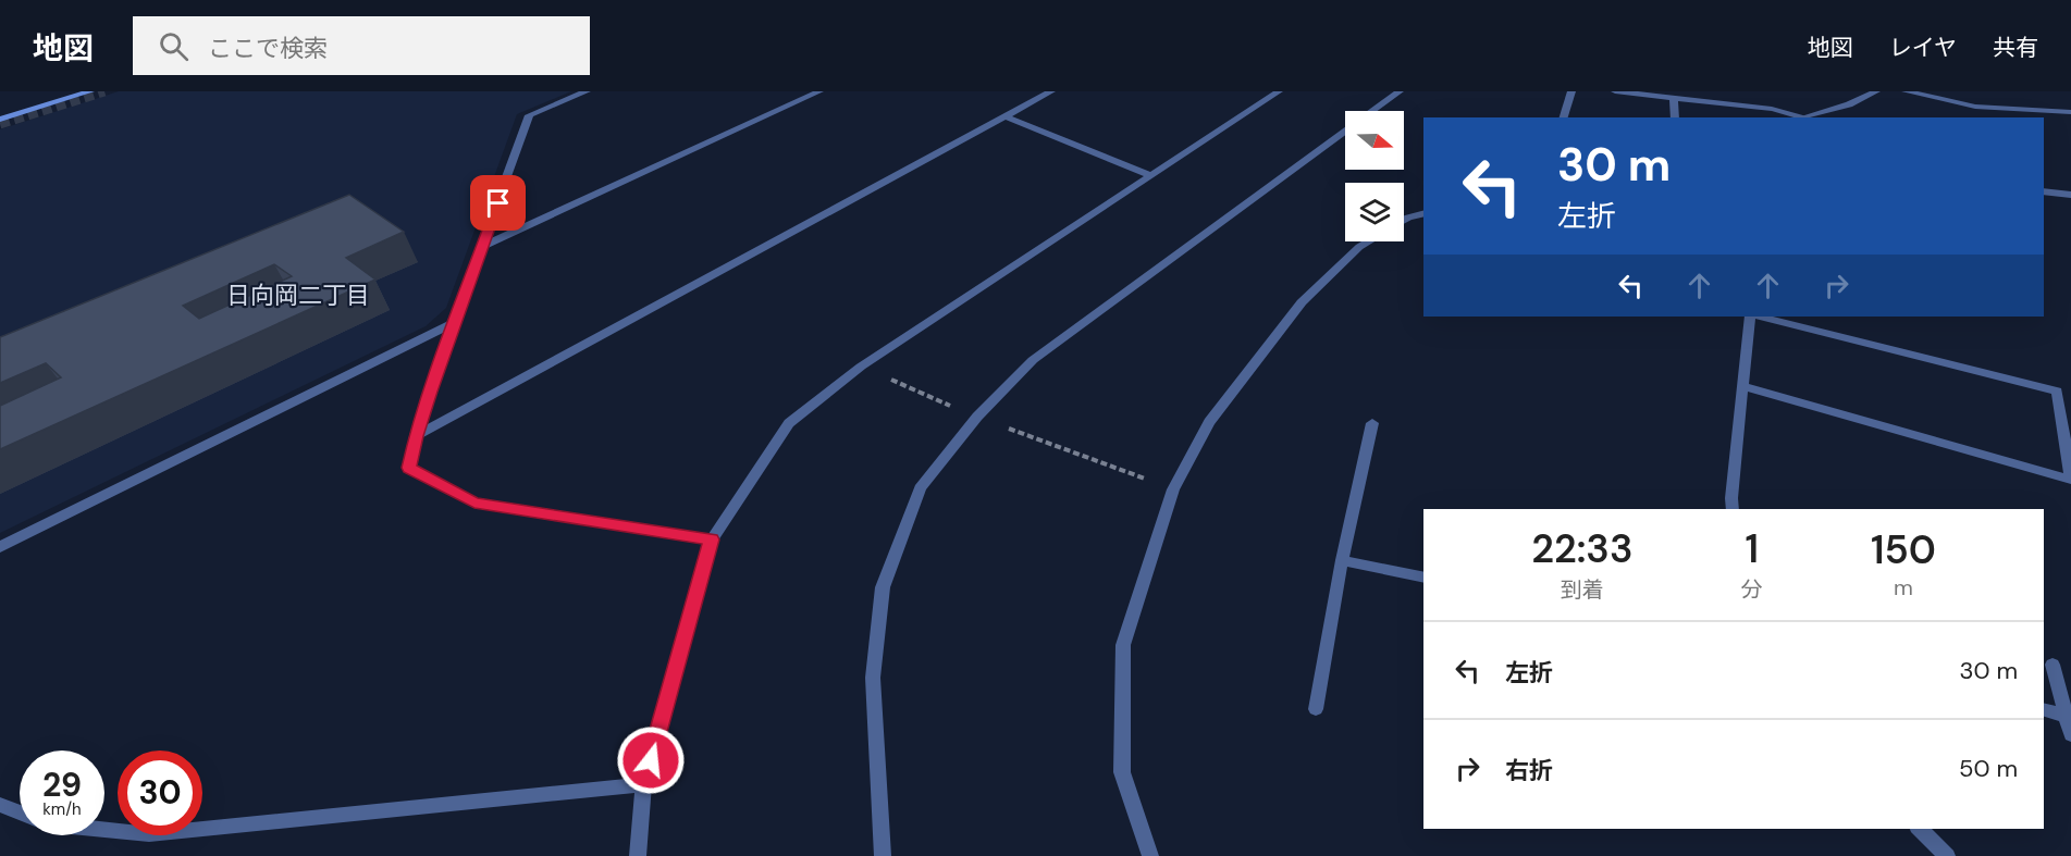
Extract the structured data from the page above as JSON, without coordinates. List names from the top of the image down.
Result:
{
  "districts": ["日向岡二丁目"],
  "north": "right",
  "page": {
    "header": "地図",
    "search": "ここで検索",
    "nav": ["地図", "レイヤ", "共有"],
    "turn": ["30 m", "左折"],
    "eta": [
      "22:33",
      "到着",
      "1",
      "分",
      "150",
      "m"
    ],
    "list": [
      {
        "name": "左折",
        "value": "30 m"
      },
      {
        "name": "右折",
        "value": "50 m"
      }
    ],
    "speed": "29 km/h",
    "limit": "30"
  }
}
